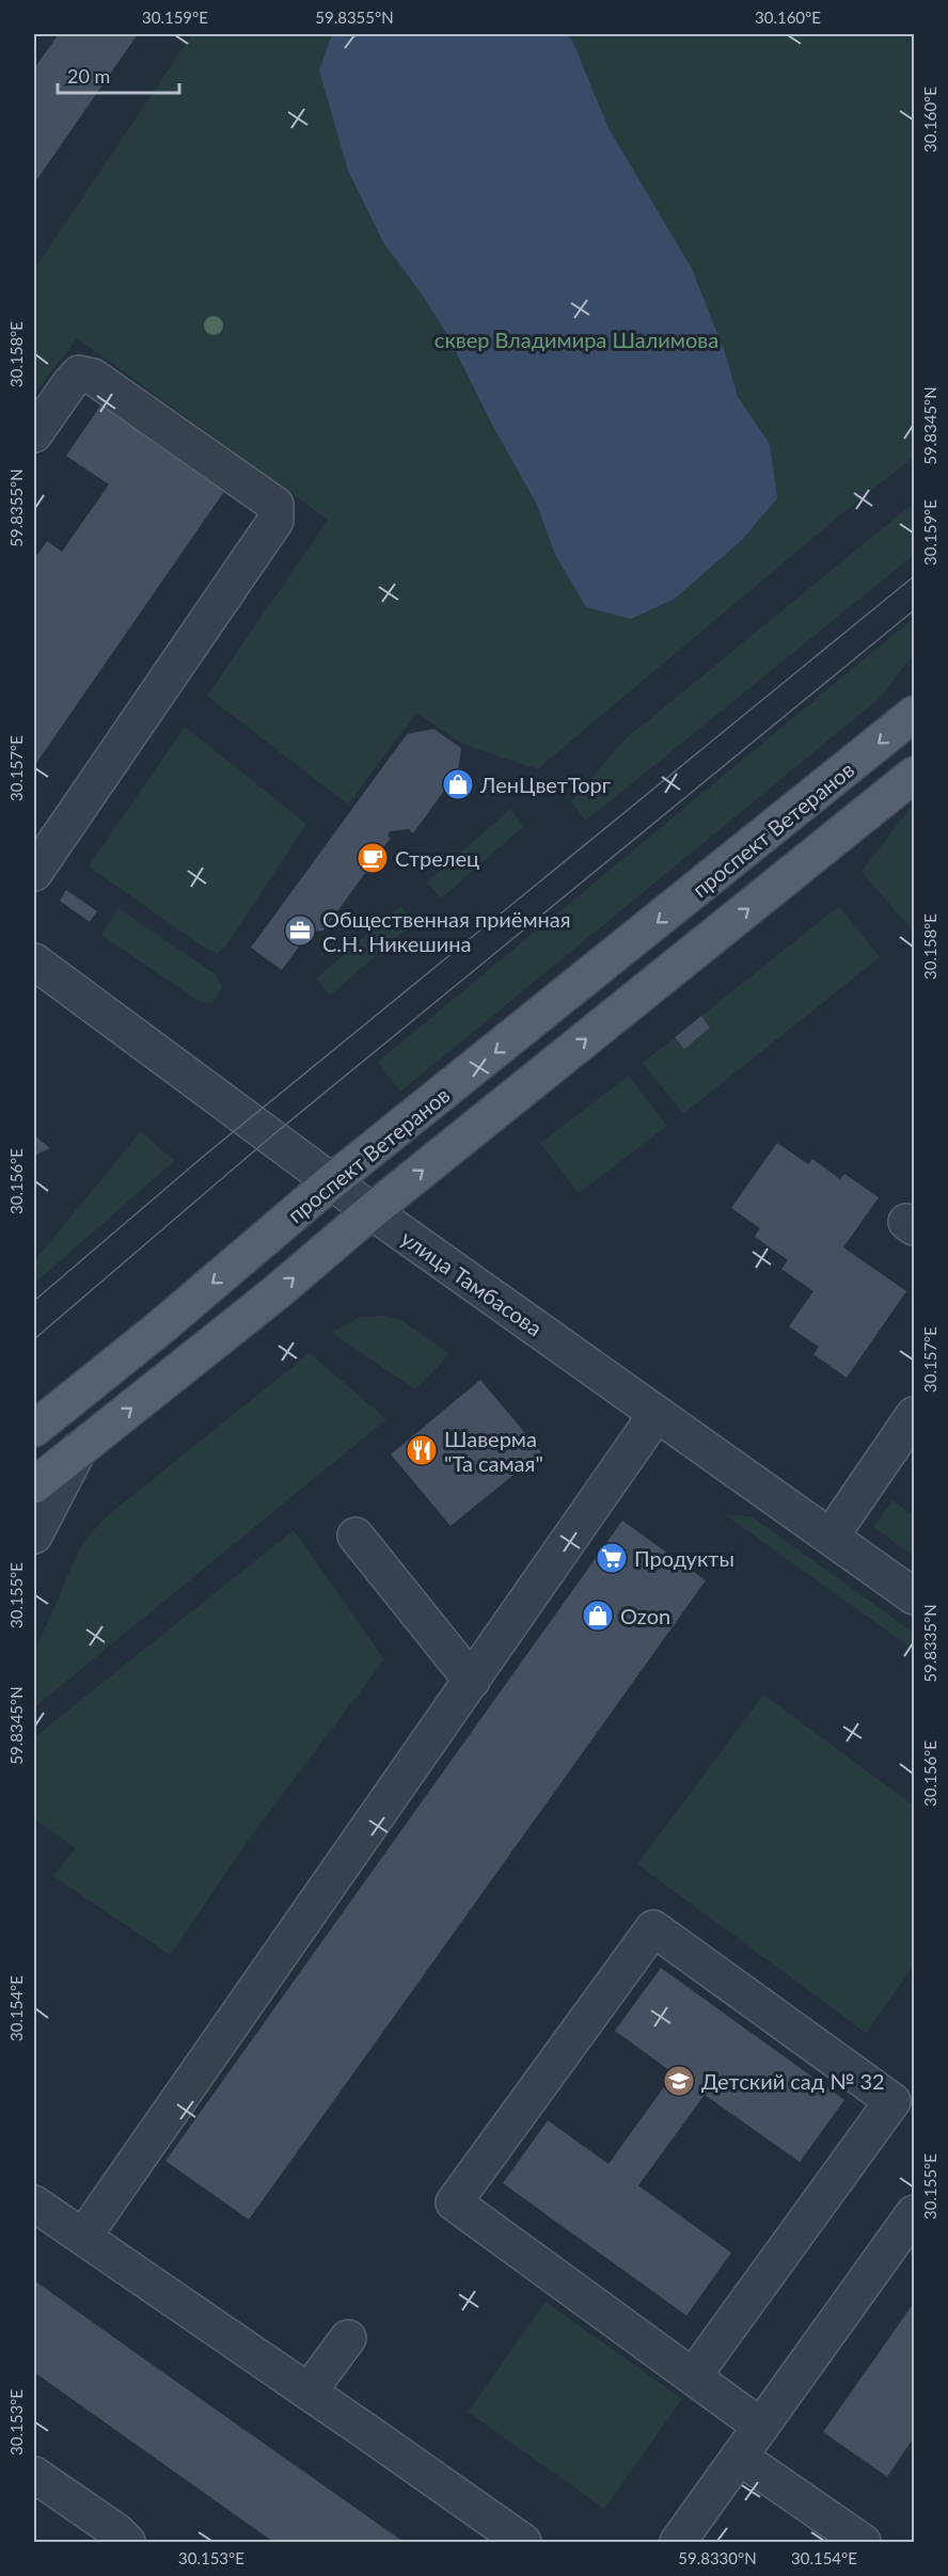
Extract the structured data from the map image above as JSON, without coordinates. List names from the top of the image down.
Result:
{
  "streets": {
    "main road": ["проспект Ветеранов"],
    "street": ["улица Тамбасова"]
  },
  "crossings": [
    ["проспект Ветеранов", "улица Тамбасова"]
  ],
  "parks": ["сквер Владимира Шалимова"],
  "places": {
    "shop": ["ЛенЦветТорг", "Ozon"],
    "cafe": ["Стрелец"],
    "office": ["Общественная приёмная С.Н. Никешина"],
    "restaurant": ["Шаверма \"Та самая\""],
    "supermarket": ["Продукты"],
    "school or university": ["Детский сад № 32"]
  },
  "scale_bar": "20 m",
  "coordinates": [
    "30.159°E",
    "59.8355°N",
    "30.160°E",
    "30.158°E",
    "59.8345°N",
    "30.157°E",
    "30.156°E",
    "30.155°E",
    "59.8335°N",
    "30.154°E",
    "30.153°E",
    "59.8330°N"
  ]
}
